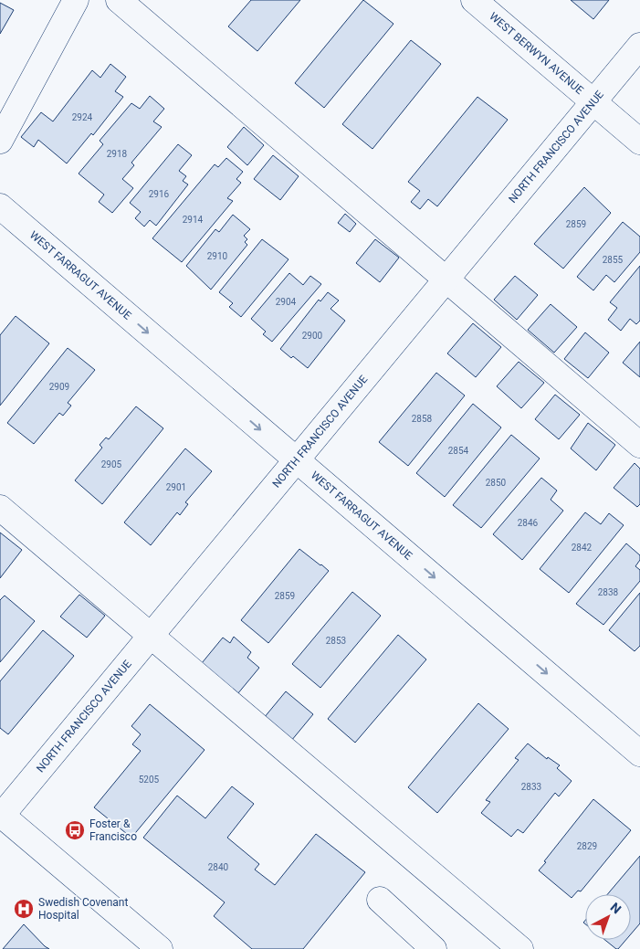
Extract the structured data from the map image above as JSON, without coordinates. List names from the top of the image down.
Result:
{
  "streets": {
    "street": ["WEST BERWYN AVENUE", "NORTH FRANCISCO AVENUE", "WEST FARRAGUT AVENUE"]
  },
  "crossings": [
    ["WEST BERWYN AVENUE", "NORTH FRANCISCO AVENUE"],
    ["NORTH FRANCISCO AVENUE", "WEST FARRAGUT AVENUE"]
  ],
  "one_way": ["WEST FARRAGUT AVENUE"],
  "places": {
    "bus stop": ["Foster & Francisco"],
    "hospital": ["Swedish Covenant Hospital"]
  },
  "house_numbers": [
    "2924",
    "2918",
    "2916",
    "2914",
    "2859",
    "2910",
    "2855",
    "2904",
    "2900",
    "2909",
    "2858",
    "2854",
    "2905",
    "2850",
    "2901",
    "2846",
    "2842",
    "2838",
    "2859",
    "2853",
    "5205",
    "2833",
    "2829",
    "2840"
  ],
  "north": "top right"
}
